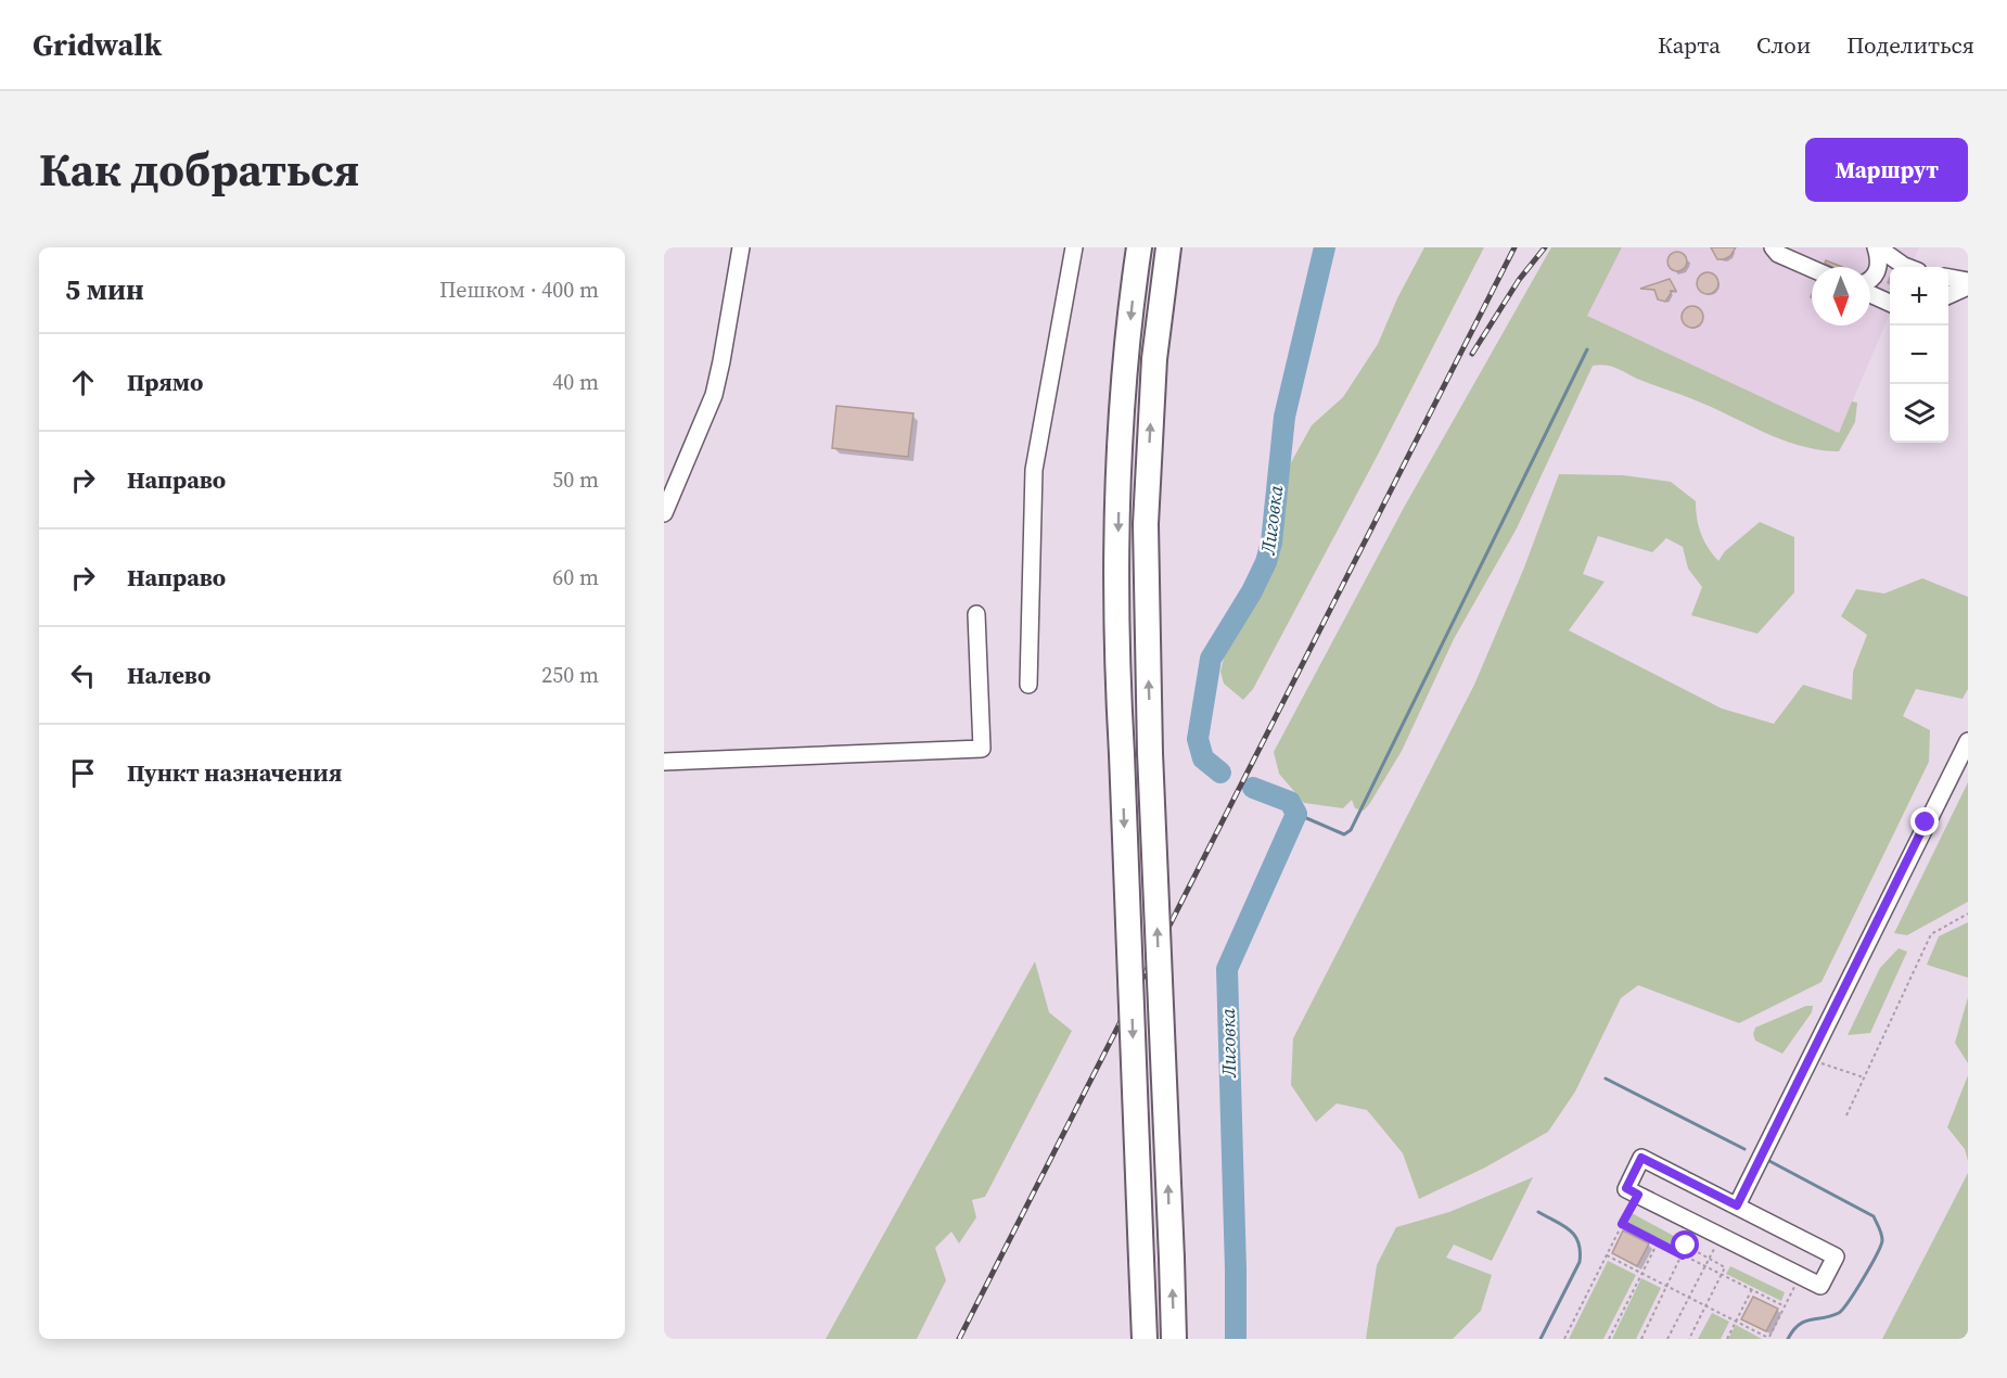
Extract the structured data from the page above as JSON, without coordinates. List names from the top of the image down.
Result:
{
  "water": ["Лиговка"],
  "north": "bottom",
  "page": {
    "header": "Gridwalk",
    "nav": ["Карта", "Слои", "Поделиться"],
    "title": "Как добраться",
    "buttons": "Маршрут",
    "heading": ["5 мин", "Пешком · 400 m"],
    "map_buttons": ["+", "−"],
    "list": [
      ["Прямо", "40 m"],
      ["Направо", "50 m"],
      ["Направо", "60 m"],
      ["Налево", "250 m"],
      "Пункт назначения"
    ]
  }
}
